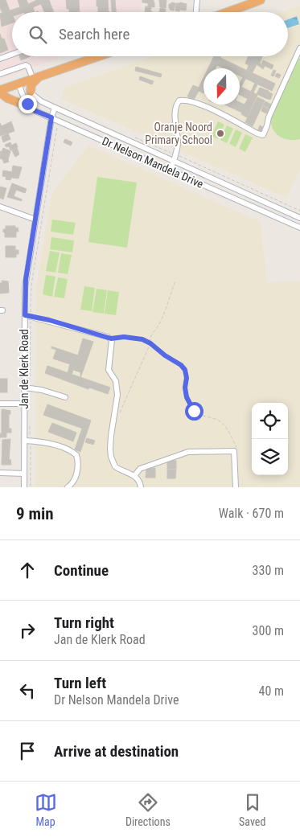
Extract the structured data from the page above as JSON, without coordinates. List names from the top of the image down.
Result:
{
  "streets": {
    "street": ["Dr Nelson Mandela Drive", "Jan de Klerk Road"]
  },
  "crossings": [
    ["Dr Nelson Mandela Drive", "Jan de Klerk Road"]
  ],
  "places": ["Oranje Noord Primary School"],
  "north": "bottom",
  "page": {
    "search": "Search here",
    "heading": ["9 min", "Walk · 670 m"],
    "list": [
      ["Continue", "330 m"],
      ["Turn right", "Jan de Klerk Road", "300 m"],
      ["Turn left", "Dr Nelson Mandela Drive", "40 m"],
      "Arrive at destination"
    ],
    "nav": ["Map", "Directions", "Saved"]
  }
}
